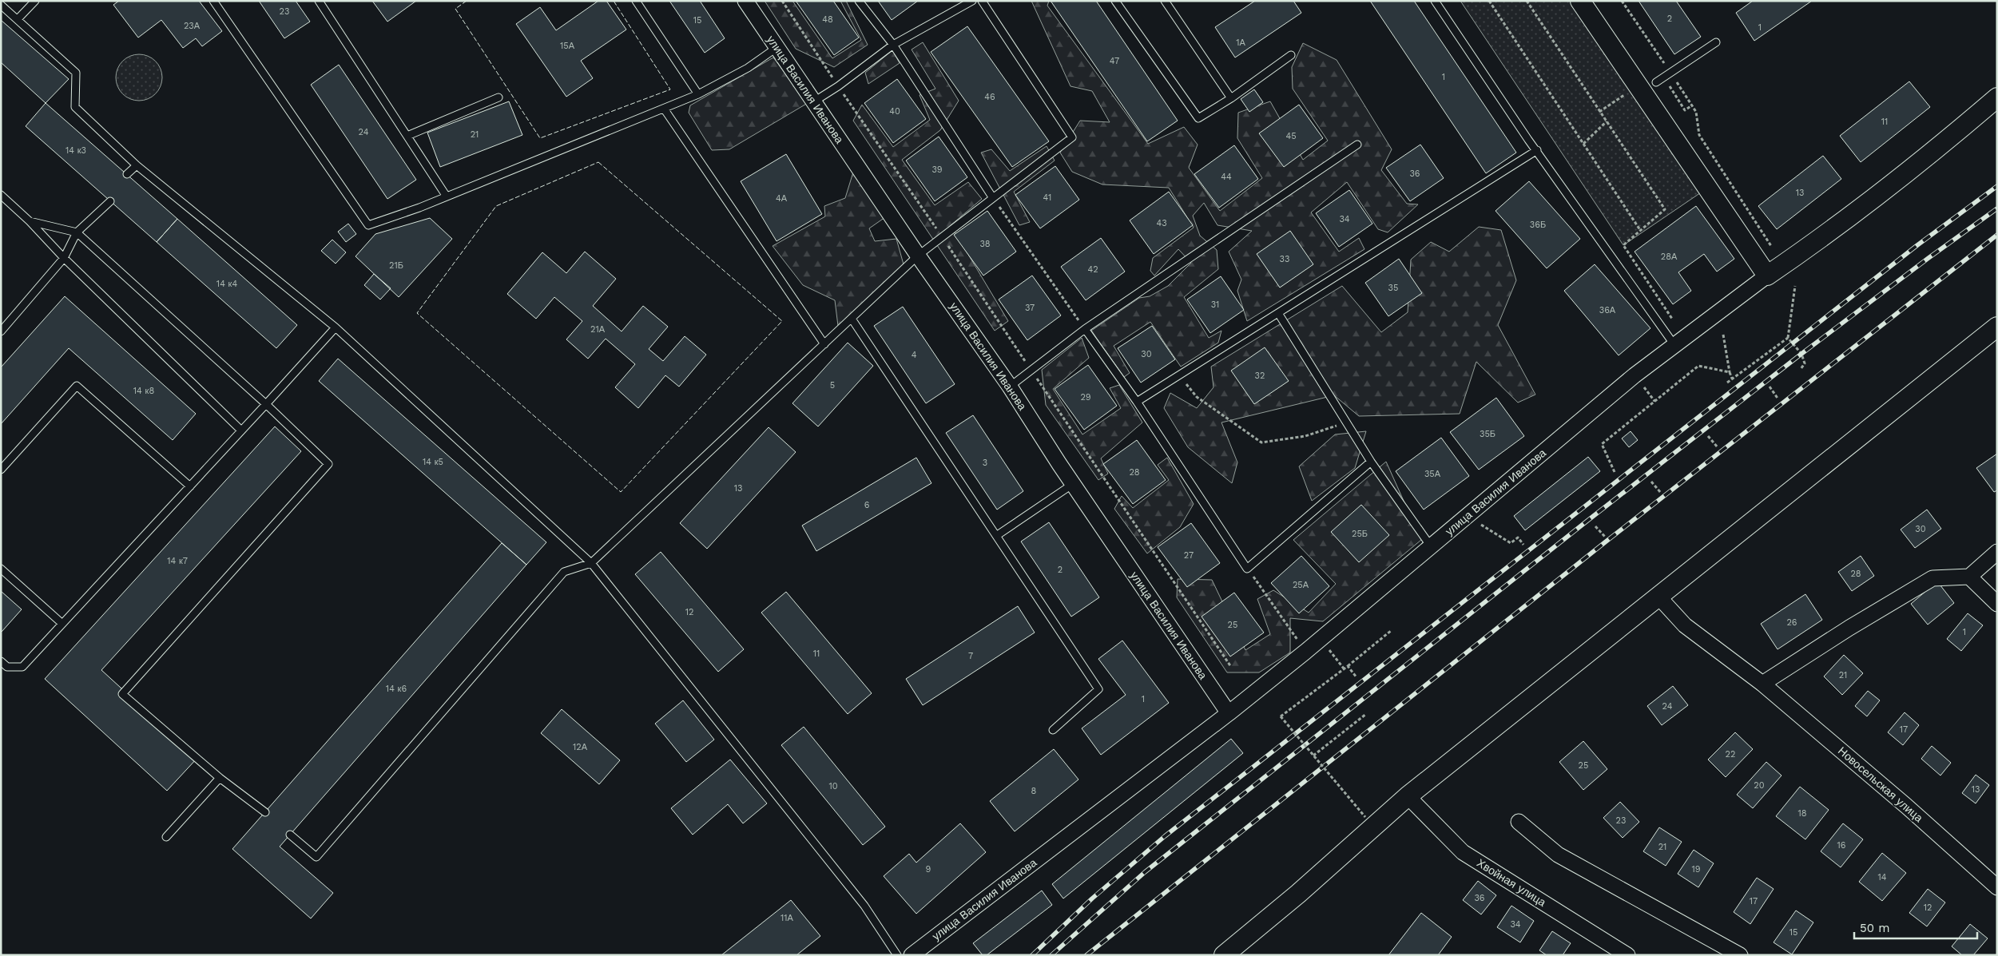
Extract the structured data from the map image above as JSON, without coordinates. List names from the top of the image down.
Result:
{
  "streets": {
    "street": ["улица Василия Иванова", "Новосельская улица", "Хвойная улица"]
  },
  "house_numbers": [
    "23",
    "2",
    "48",
    "15",
    "23А",
    "1",
    "1А",
    "15А",
    "47",
    "1",
    "46",
    "40",
    "11",
    "24",
    "21",
    "45",
    "14 к3",
    "39",
    "36",
    "44",
    "13",
    "41",
    "4А",
    "34",
    "43",
    "36Б",
    "38",
    "28А",
    "33",
    "21Б",
    "42",
    "14 к4",
    "35",
    "31",
    "37",
    "36А",
    "21А",
    "30",
    "4",
    "32",
    "5",
    "14 к8",
    "29",
    "35Б",
    "14 к5",
    "3",
    "28",
    "35А",
    "13",
    "6",
    "30",
    "25Б",
    "27",
    "14 к7",
    "2",
    "28",
    "25А",
    "12",
    "26",
    "25",
    "1",
    "11",
    "7",
    "21",
    "14 к6",
    "1",
    "24",
    "17",
    "12А",
    "22",
    "25",
    "20",
    "10",
    "13",
    "8",
    "18",
    "23",
    "16",
    "21",
    "9",
    "19",
    "14",
    "36",
    "17",
    "12",
    "11А",
    "34",
    "15"
  ],
  "scale_bar": "50 m"
}
